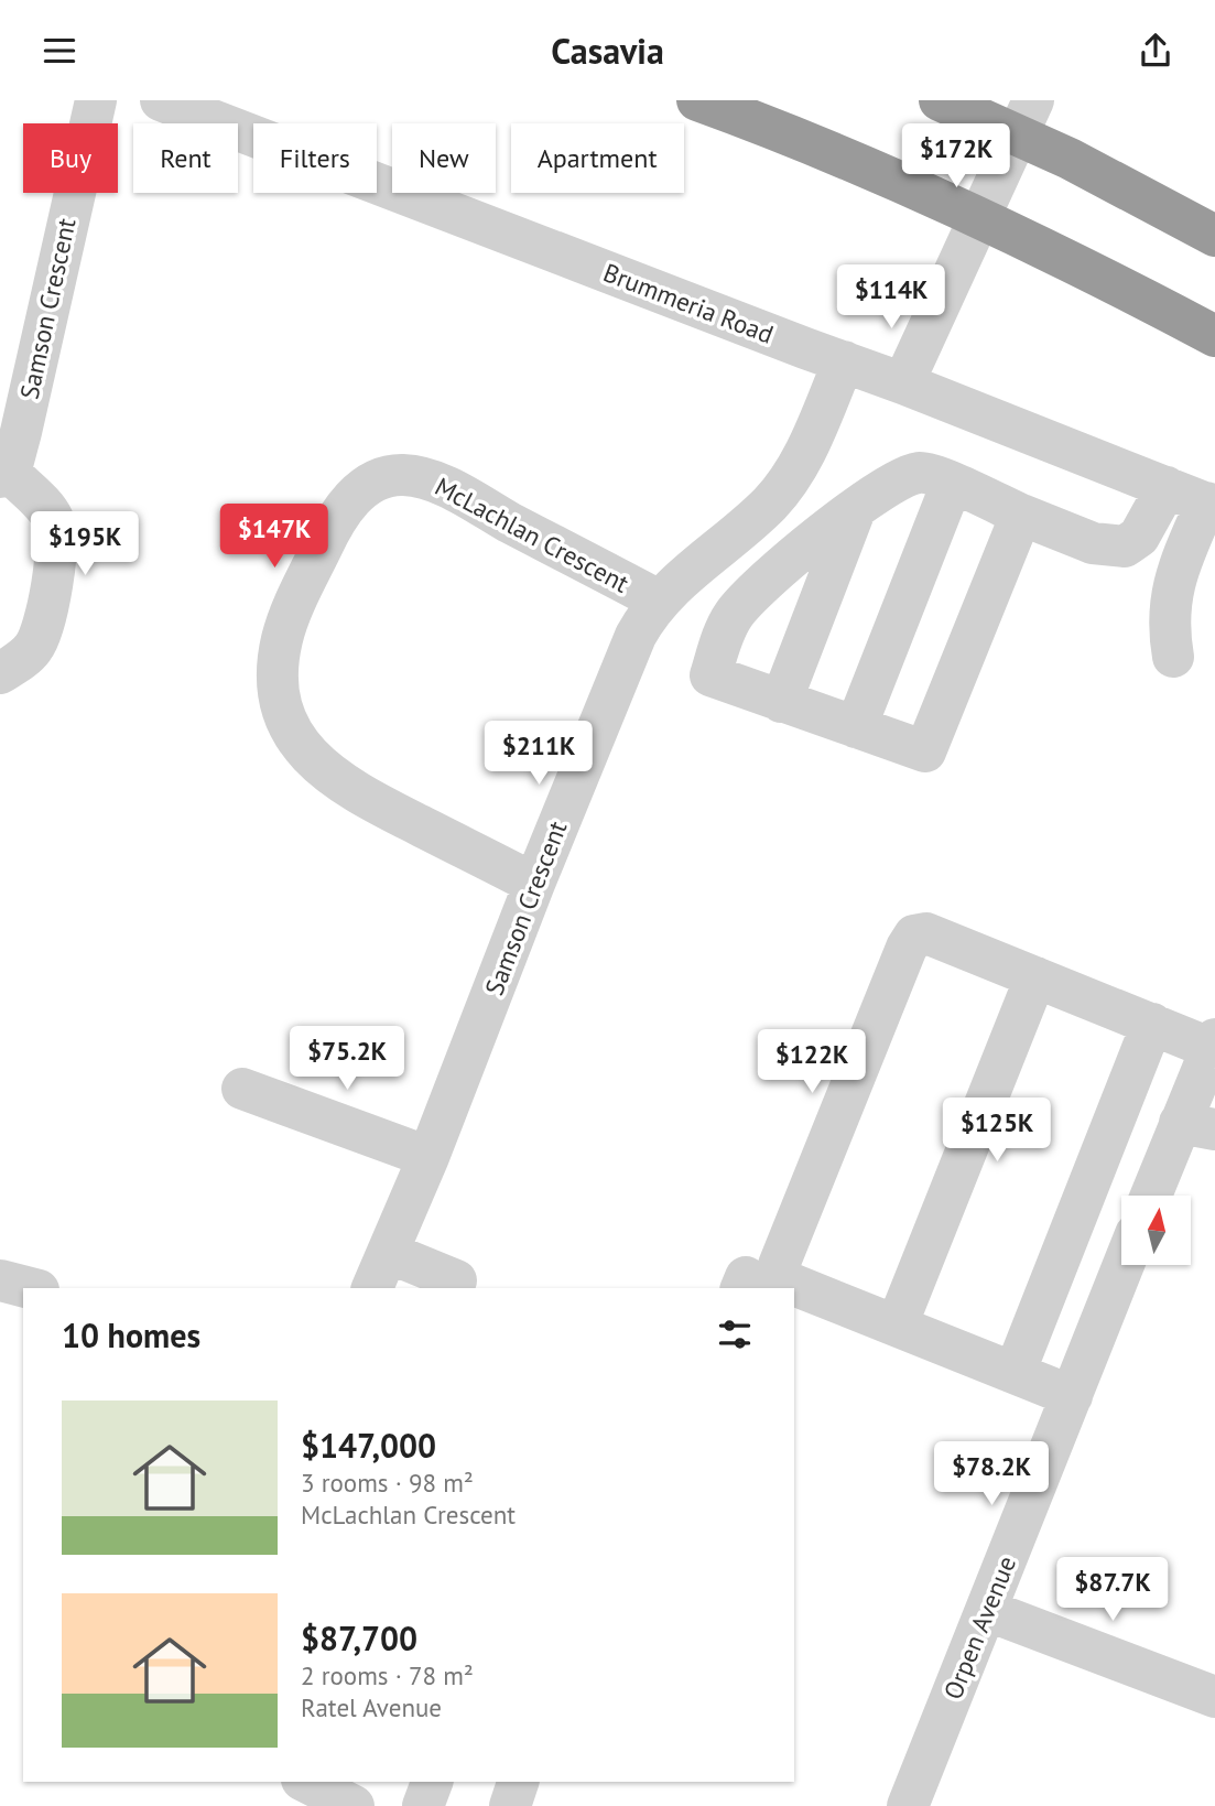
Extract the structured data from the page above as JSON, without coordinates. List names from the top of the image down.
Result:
{
  "streets": {
    "street": [
      "Brummeria Road",
      "Samson Crescent",
      "McLachlan Crescent",
      "Orpen Avenue"
    ]
  },
  "crossings": [
    ["Brummeria Road", "Samson Crescent"],
    ["Samson Crescent", "McLachlan Crescent"]
  ],
  "north": "top",
  "page": {
    "header": "Casavia",
    "price": [
      "$172K",
      "$114K",
      "$147K",
      "$195K",
      "$211K",
      "$75.2K",
      "$122K",
      "$125K",
      "$78.2K",
      "$87.7K"
    ],
    "chip": [
      "Buy",
      "Rent",
      "Filters",
      "New",
      "Apartment"
    ],
    "heading": "10 homes",
    "list": [
      {
        "name": "$147,000",
        "note": "3 rooms · 98 m² · McLachlan Crescent"
      },
      {
        "name": "$87,700",
        "note": "2 rooms · 78 m² · Ratel Avenue"
      }
    ]
  }
}
